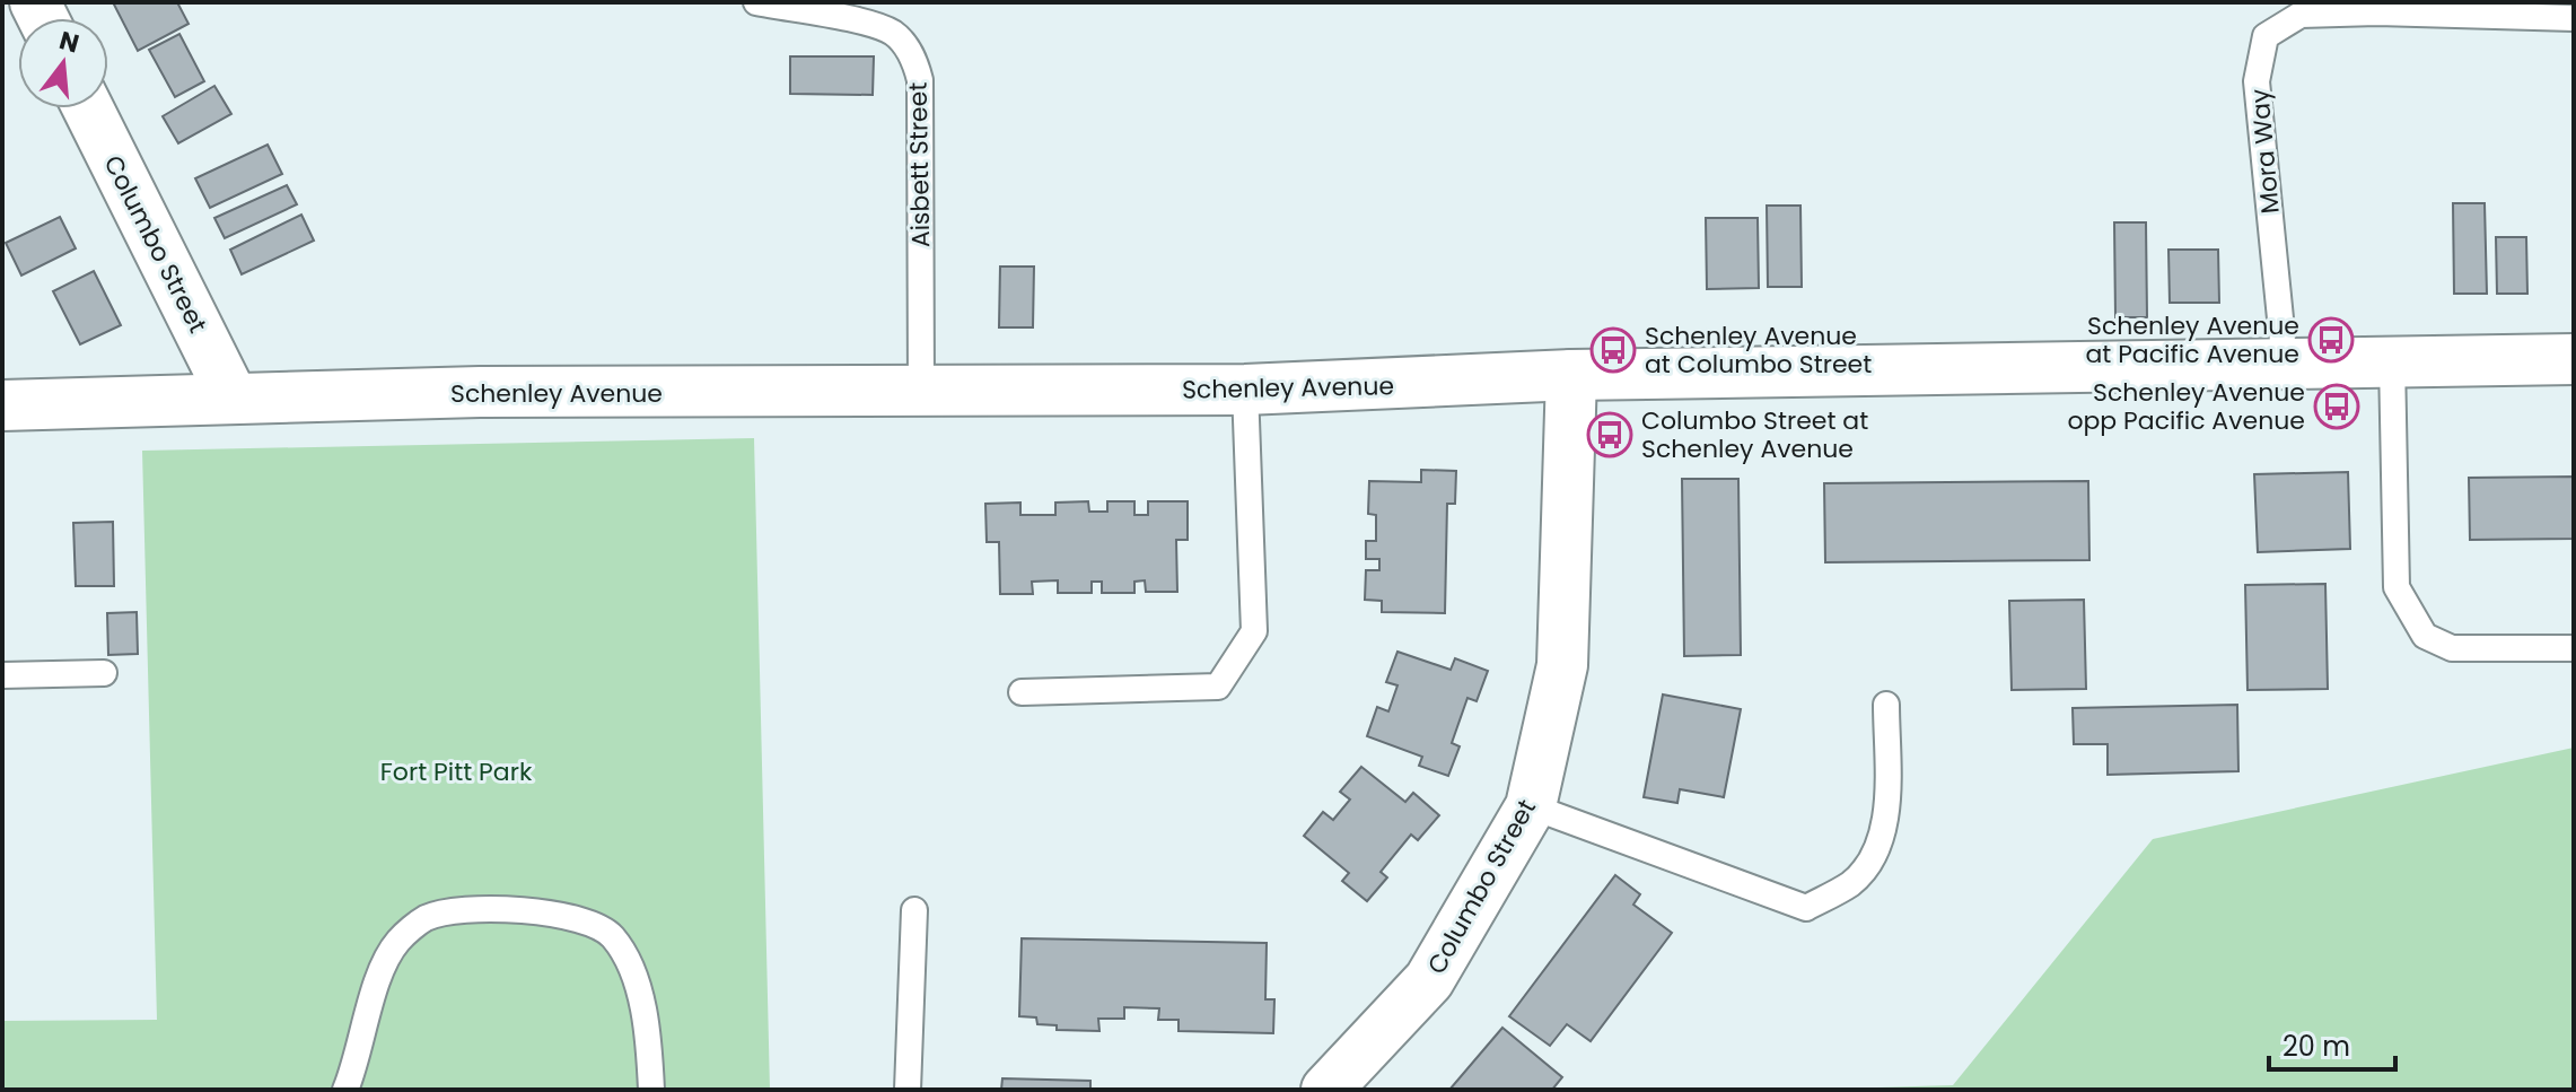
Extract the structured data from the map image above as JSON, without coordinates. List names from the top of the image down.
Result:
{
  "streets": {
    "street": ["Columbo Street", "Schenley Avenue"],
    "lane": ["Mora Way", "Aisbett Street"]
  },
  "crossings": [
    ["Mora Way", "Schenley Avenue"],
    ["Aisbett Street", "Schenley Avenue"],
    ["Columbo Street", "Schenley Avenue"]
  ],
  "parks": ["Fort Pitt Park"],
  "places": {
    "bus stop": [
      "Schenley Avenue at Pacific Avenue",
      "Schenley Avenue at Columbo Street",
      "Schenley Avenue opp Pacific Avenue",
      "Columbo Street at Schenley Avenue"
    ]
  },
  "scale_bar": "20 m",
  "north": "top"
}
